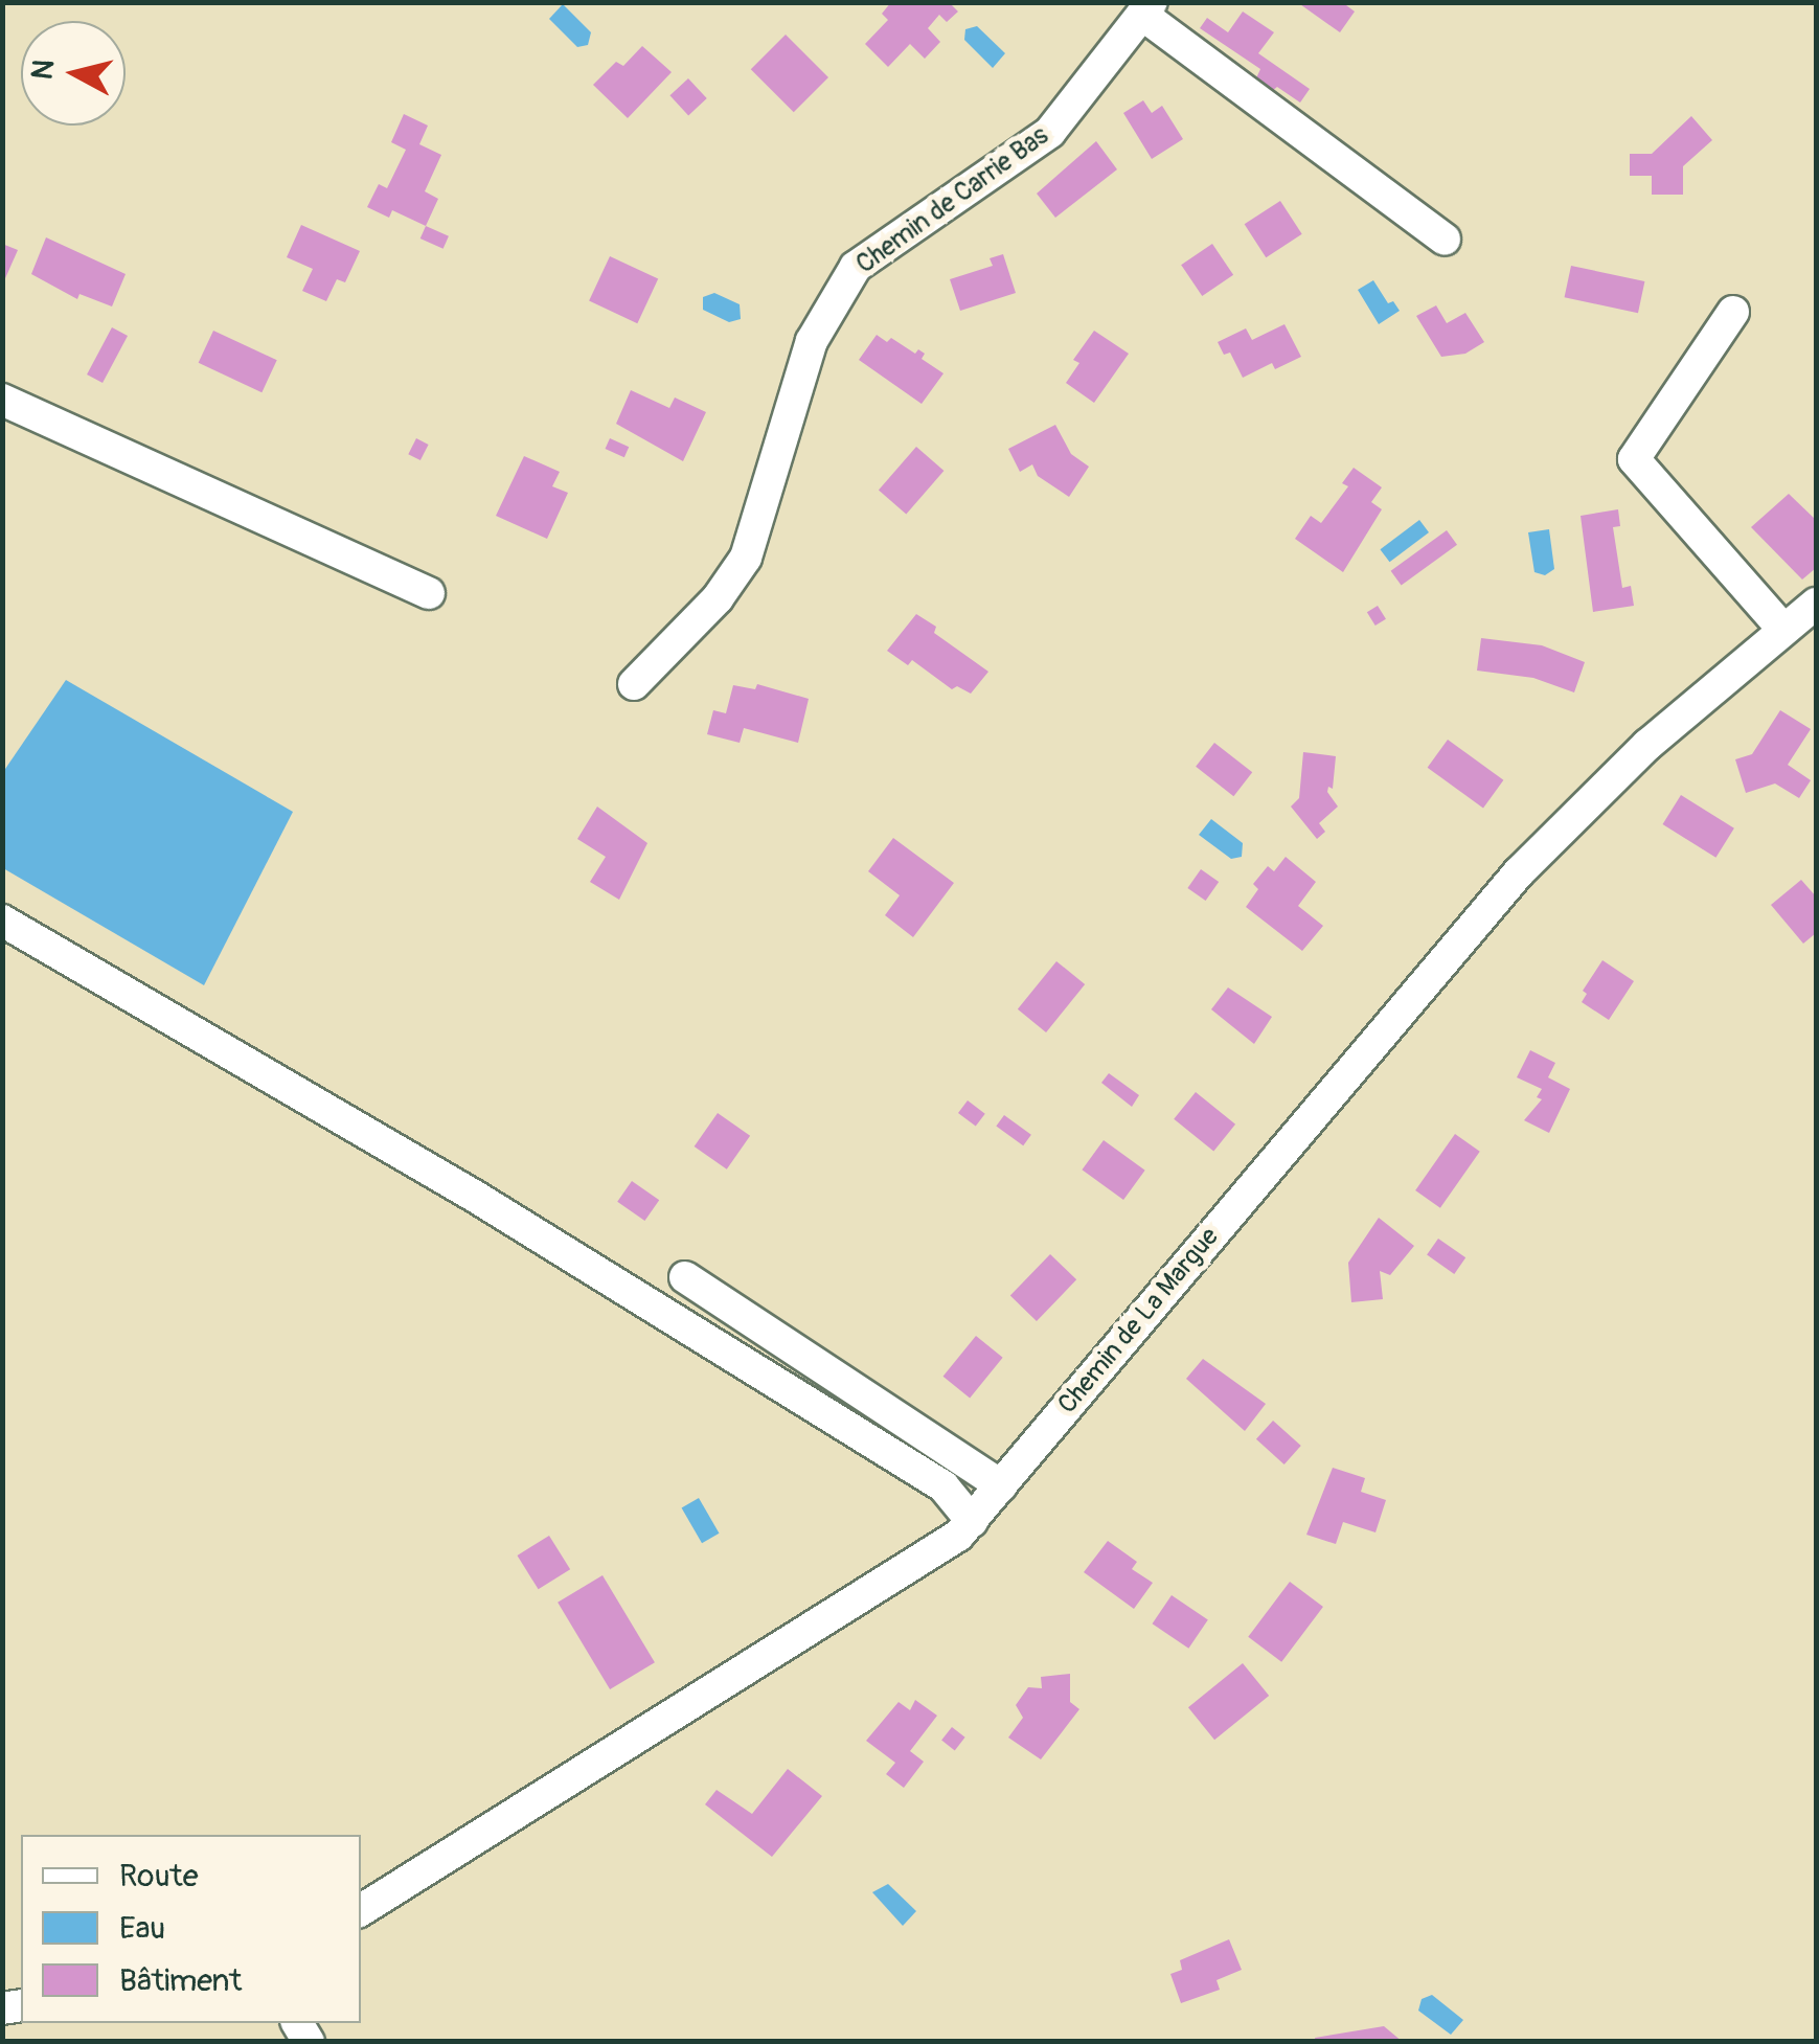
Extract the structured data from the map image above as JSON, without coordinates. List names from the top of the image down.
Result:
{
  "streets": {
    "street": ["Chemin de Carrie Bas", "Chemin de La Margue"]
  },
  "legend": ["Route", "Eau", "Bâtiment"],
  "north": "left"
}
